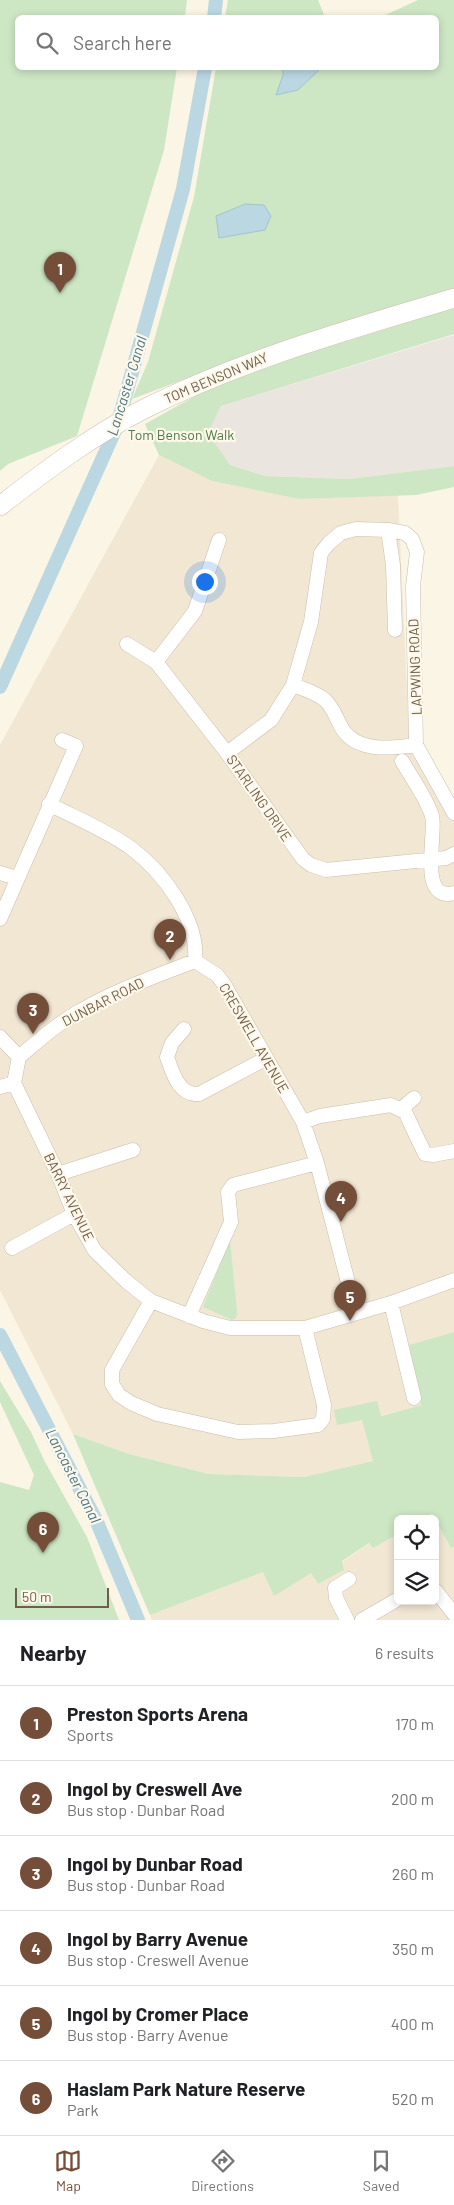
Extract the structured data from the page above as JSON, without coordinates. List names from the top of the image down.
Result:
{
  "streets": {
    "main road": ["TOM BENSON WAY"],
    "street": [
      "LAPWING ROAD",
      "STARLING DRIVE",
      "DUNBAR ROAD",
      "CRESWELL AVENUE",
      "BARRY AVENUE"
    ]
  },
  "crossings": [
    ["LAPWING ROAD", "STARLING DRIVE"],
    ["DUNBAR ROAD", "CRESWELL AVENUE"],
    ["CRESWELL AVENUE", "BARRY AVENUE"]
  ],
  "water": ["Lancaster Canal"],
  "parks": ["Tom Benson Walk"],
  "scale_bar": "50 m",
  "page": {
    "search": "Search here",
    "pins": [
      "1",
      "2",
      "3",
      "4",
      "5",
      "6"
    ],
    "scale": "50 m",
    "heading": ["Nearby", "6 results"],
    "list": [
      {
        "mark": "1",
        "name": "Preston Sports Arena",
        "note": "Sports",
        "value": "170 m"
      },
      {
        "mark": "2",
        "name": "Ingol by Creswell Ave",
        "note": "Bus stop · Dunbar Road",
        "value": "200 m"
      },
      {
        "mark": "3",
        "name": "Ingol by Dunbar Road",
        "note": "Bus stop · Dunbar Road",
        "value": "260 m"
      },
      {
        "mark": "4",
        "name": "Ingol by Barry Avenue",
        "note": "Bus stop · Creswell Avenue",
        "value": "350 m"
      },
      {
        "mark": "5",
        "name": "Ingol by Cromer Place",
        "note": "Bus stop · Barry Avenue",
        "value": "400 m"
      },
      {
        "mark": "6",
        "name": "Haslam Park Nature Reserve",
        "note": "Park",
        "value": "520 m"
      }
    ],
    "nav": ["Map", "Directions", "Saved"]
  }
}
